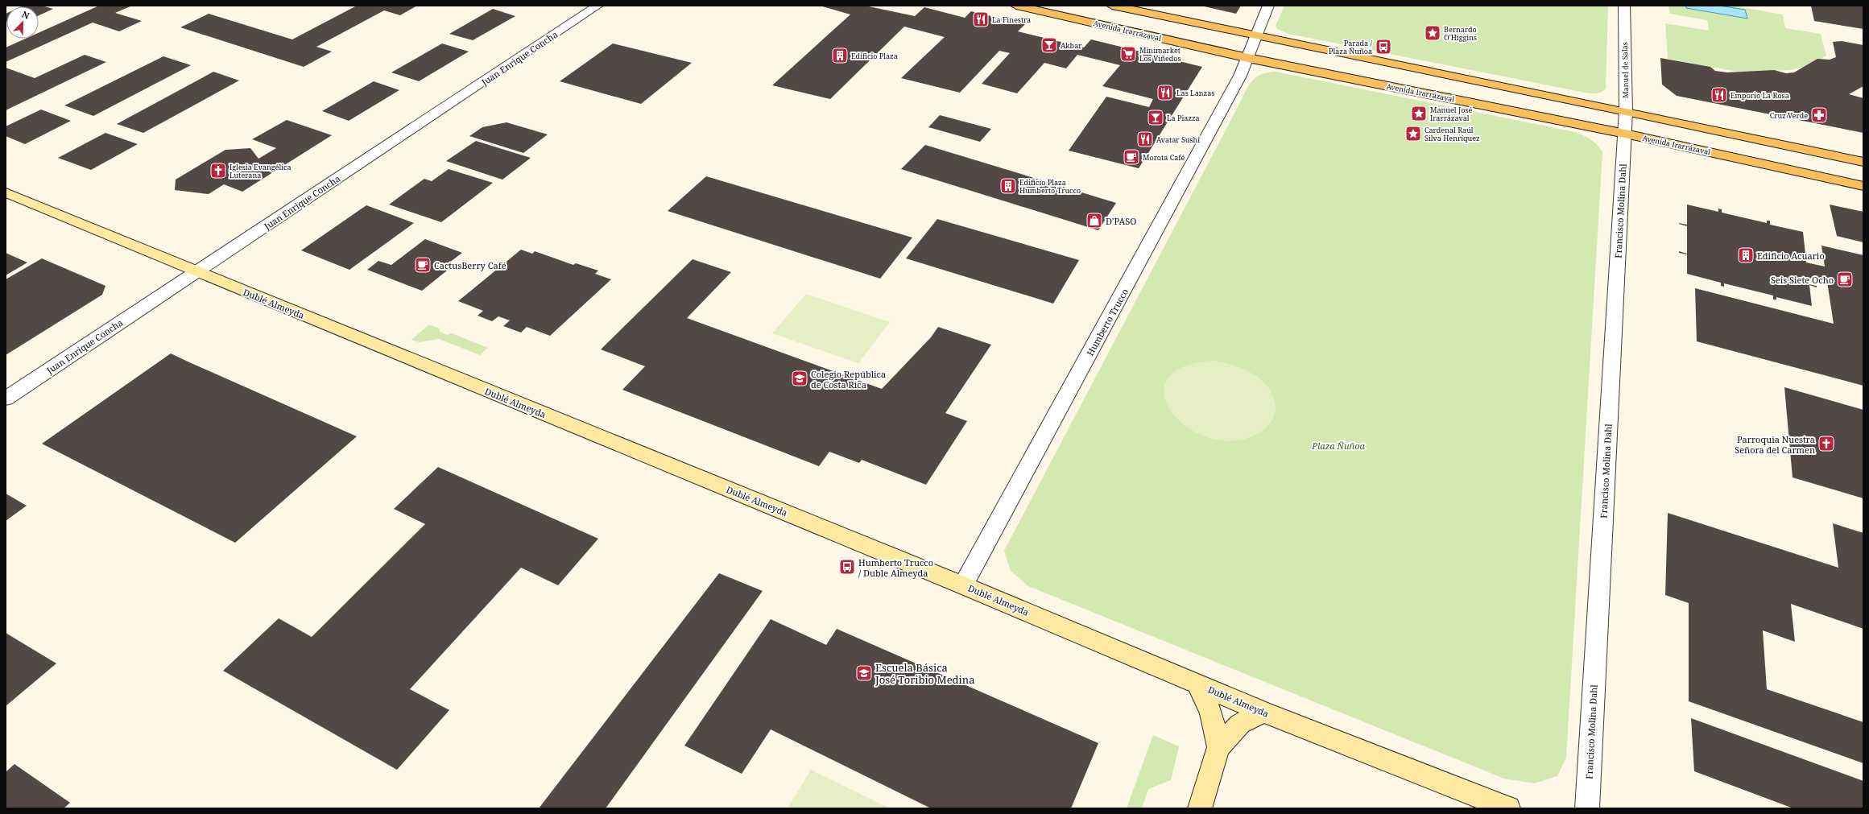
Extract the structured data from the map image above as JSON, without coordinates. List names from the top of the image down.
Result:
{
  "streets": {
    "main road": ["Avenida Irarrázaval", "Dublé Almeyda"],
    "street": [
      "Juan Enrique Concha",
      "Manuel de Salas",
      "Francisco Molina Dahl",
      "Humberto Trucco"
    ]
  },
  "crossings": [
    ["Avenida Irarrázaval", "Manuel de Salas"],
    ["Avenida Irarrázaval", "Francisco Molina Dahl"],
    ["Avenida Irarrázaval", "Humberto Trucco"],
    ["Juan Enrique Concha", "Dublé Almeyda"],
    ["Manuel de Salas", "Francisco Molina Dahl"],
    ["Dublé Almeyda", "Humberto Trucco"]
  ],
  "parks": ["Plaza Ñuñoa"],
  "places": {
    "restaurant": [
      "La Finestra",
      "Las Lanzas",
      "Emporio La Rosa",
      "Avatar Sushi"
    ],
    "place": ["Bernardo O'Higgins", "Manuel José Irarrázaval", "Cardenal Raúl Silva Henríquez"],
    "bar": ["Akbar", "La Piazza"],
    "bus stop": ["Parada / Plaza Ñuñoa", "Humberto Trucco / Duble Almeyda"],
    "supermarket": ["Minimarket Los Viñedos"],
    "building": ["Edificio Plaza", "Edificio Plaza Humberto Trucco", "Edificio Acuario"],
    "pharmacy": ["Cruz Verde"],
    "cafe": ["Morota Café", "CactusBerry Café", "Seis Siete Ocho"],
    "church": ["Iglesia Evangélica Luterana", "Parroquia Nuestra Señora del Carmen"],
    "shop": ["D'PASO"],
    "school or university": ["Colegio República de Costa Rica", "Escuela Básica José Toribio Medina"]
  },
  "north": "top right"
}
